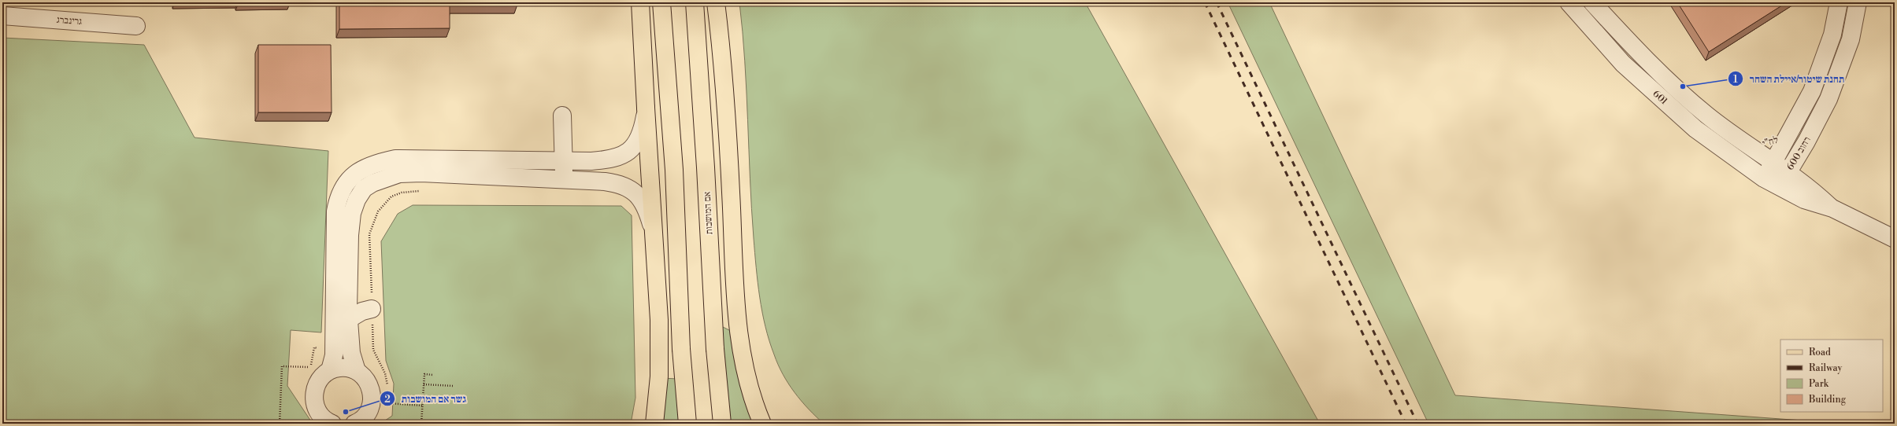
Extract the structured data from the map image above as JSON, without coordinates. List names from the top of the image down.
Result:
{
  "streets": {
    "main road": ["אם המושבות"],
    "street": [
      "גרינברג",
      "601",
      "לח\"י",
      "רחוב 600"
    ]
  },
  "crossings": [
    ["601", "לח\"י"],
    ["601", "רחוב 600"],
    ["לח\"י", "רחוב 600"]
  ],
  "places": ["תחנת שיטור/איילת השחר", "גשר אם המושבות"],
  "legend": [
    "Road",
    "Railway",
    "Park",
    "Building"
  ]
}
